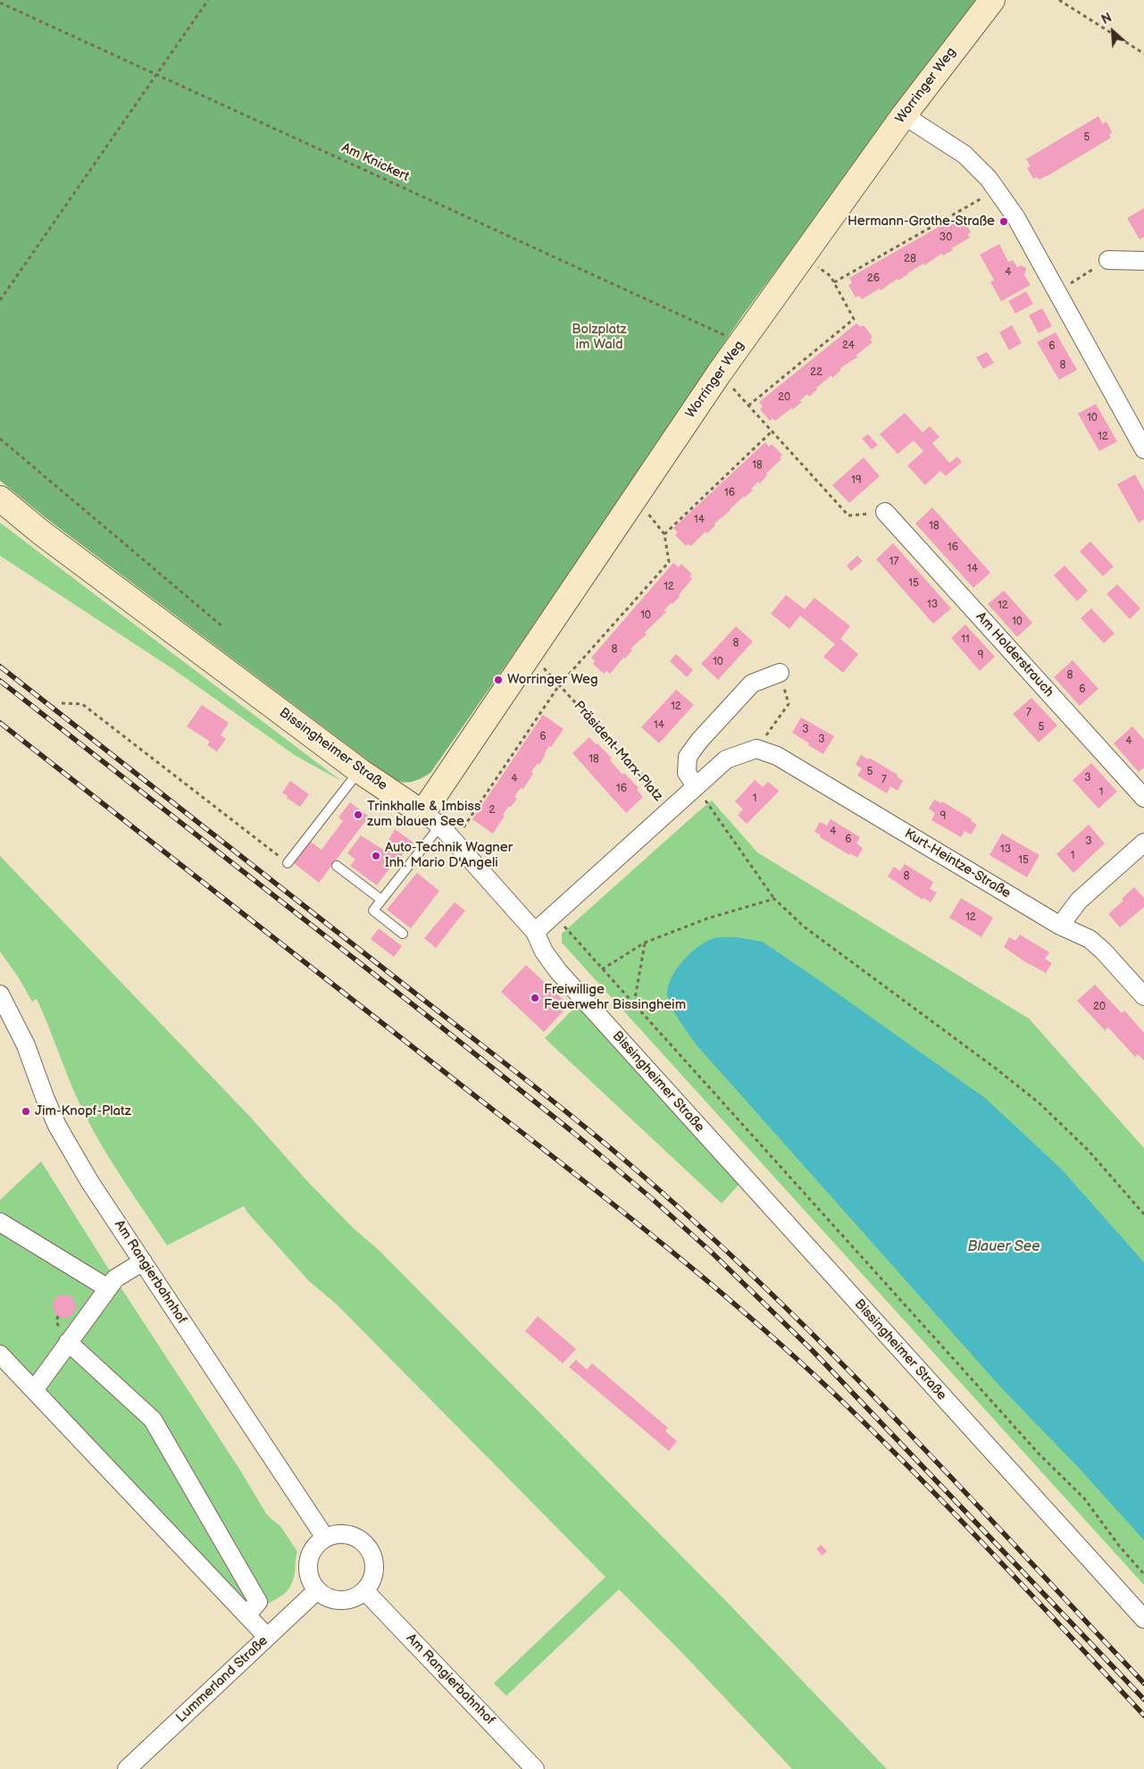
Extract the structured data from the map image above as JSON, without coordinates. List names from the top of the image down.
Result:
{
  "streets": {
    "street": [
      "Worringer Weg",
      "Am Holderstrauch",
      "Bissingheimer Straße",
      "Präsident-Marx-Platz",
      "Kurt-Heintze-Straße",
      "Am Rangierbahnhof",
      "Lummerland Straße"
    ],
    "path": ["Am Knickert"]
  },
  "crossings": [
    ["Worringer Weg", "Am Knickert"],
    ["Worringer Weg", "Bissingheimer Straße"],
    ["Worringer Weg", "Präsident-Marx-Platz"],
    ["Bissingheimer Straße", "Präsident-Marx-Platz"],
    ["Präsident-Marx-Platz", "Kurt-Heintze-Straße"],
    ["Am Rangierbahnhof", "Lummerland Straße"]
  ],
  "water": ["Blauer See"],
  "parks": ["Bolzplatz im Wald"],
  "places": [
    "Hermann-Grothe-Straße",
    "Worringer Weg",
    "Trinkhalle & Imbiss zum blauen See",
    "Auto-Technik Wagner Inh. Mario D'Angeli",
    "Freiwillige Feuerwehr Bissingheim",
    "Jim-Knopf-Platz"
  ],
  "house_numbers": [
    "5",
    "30",
    "28",
    "4",
    "26",
    "24",
    "6",
    "8",
    "22",
    "20",
    "10",
    "12",
    "18",
    "19",
    "16",
    "14",
    "18",
    "16",
    "17",
    "14",
    "15",
    "12",
    "13",
    "12",
    "10",
    "10",
    "11",
    "8",
    "8",
    "9",
    "10",
    "8",
    "6",
    "12",
    "7",
    "14",
    "5",
    "3",
    "6",
    "3",
    "4",
    "18",
    "5",
    "3",
    "4",
    "7",
    "16",
    "1",
    "1",
    "2",
    "9",
    "4",
    "6",
    "3",
    "13",
    "1",
    "15",
    "8",
    "12",
    "20"
  ],
  "north": "top left"
}
